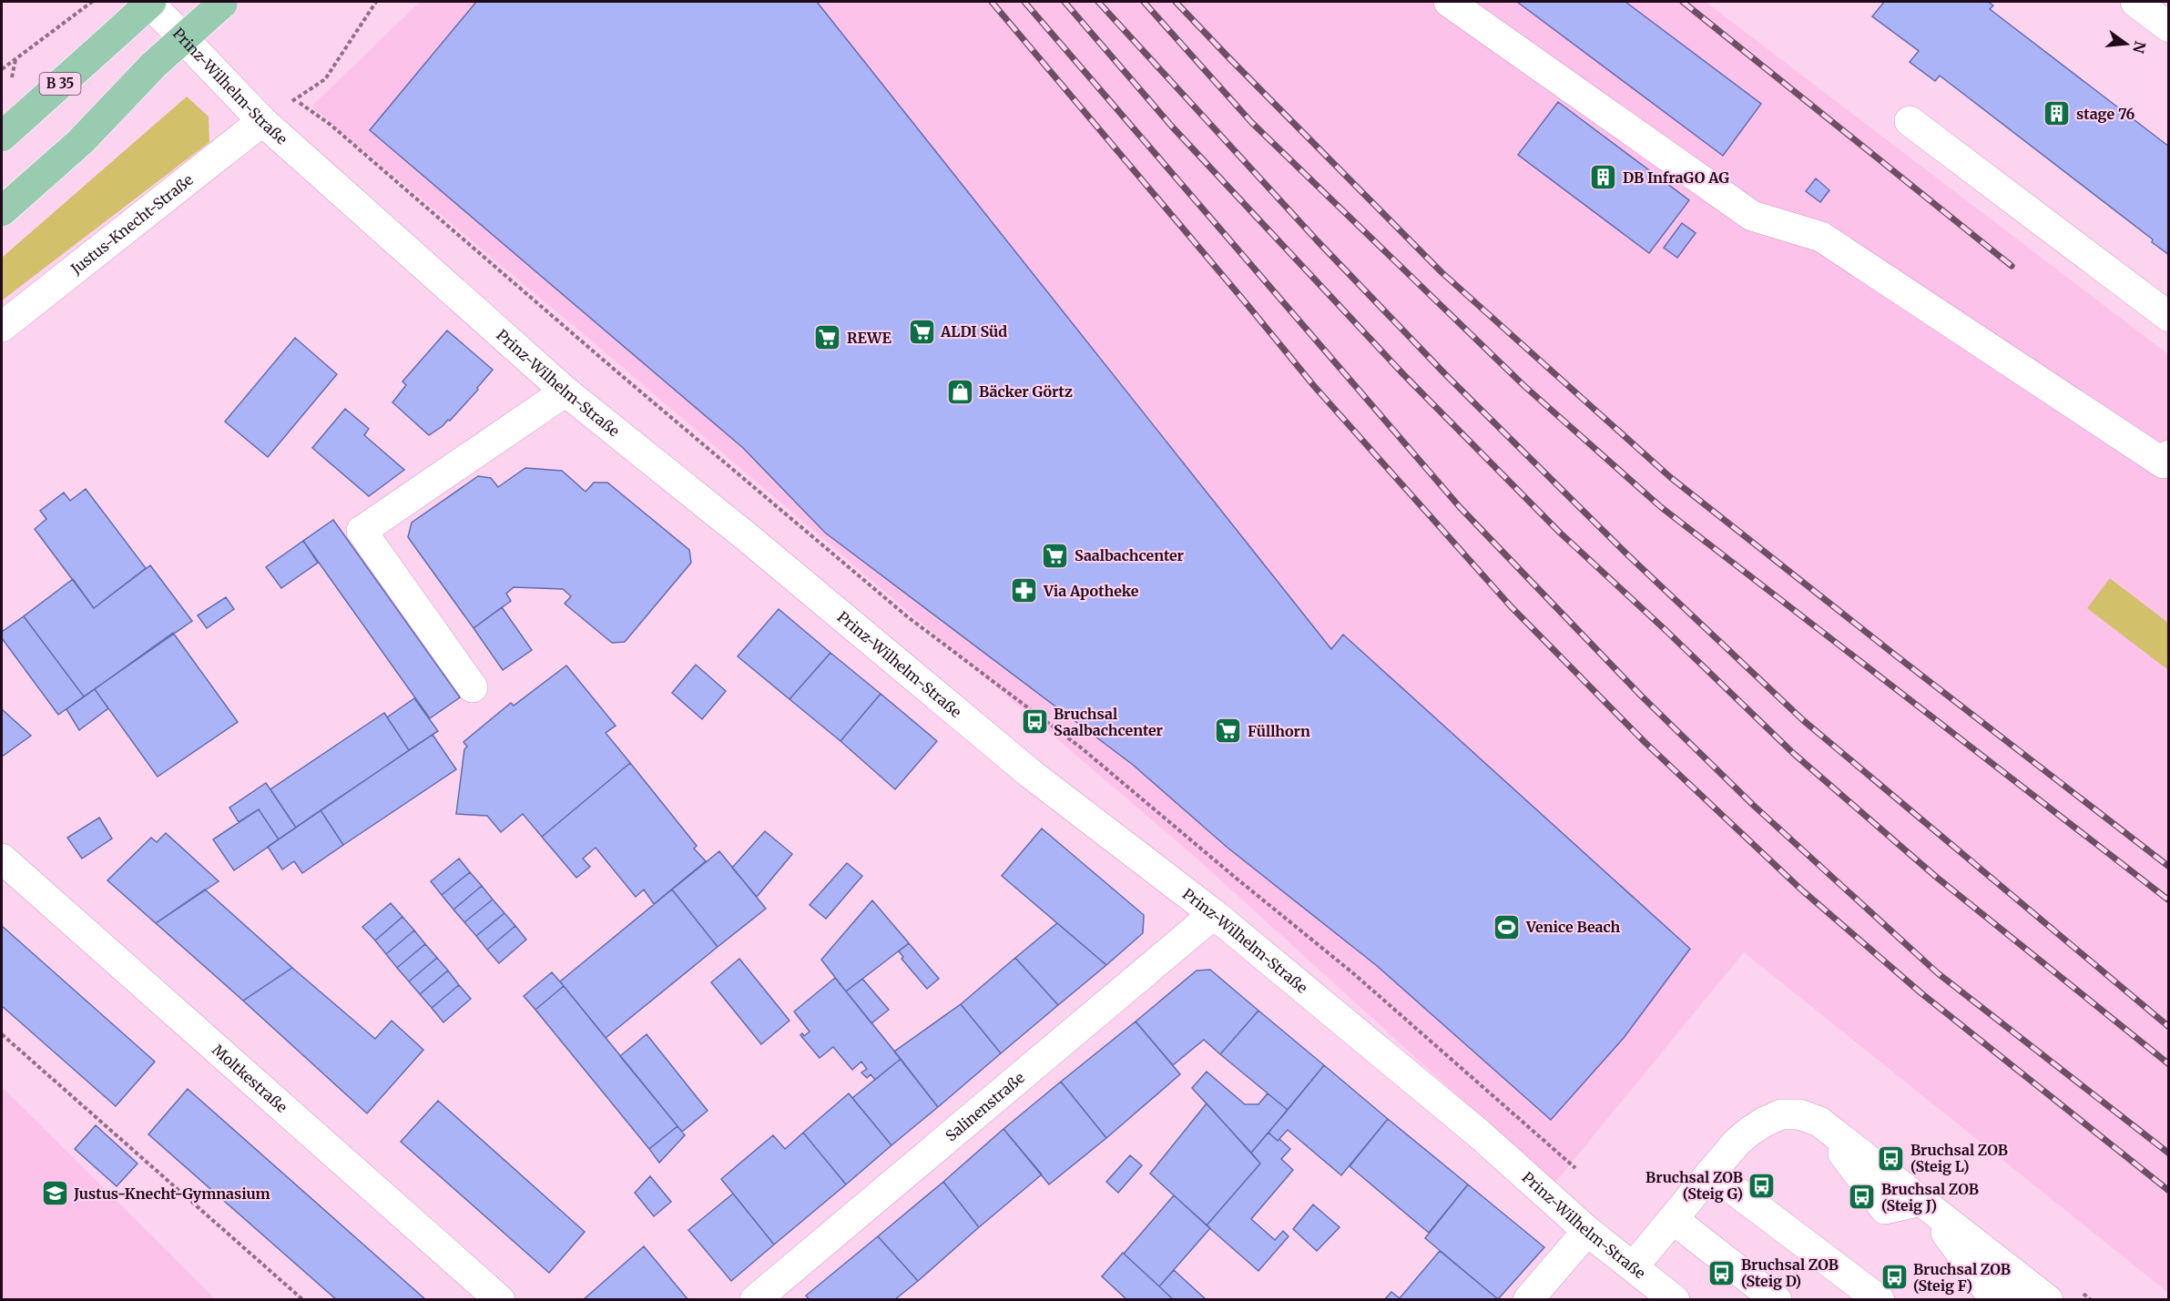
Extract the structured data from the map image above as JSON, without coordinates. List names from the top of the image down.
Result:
{
  "streets": {
    "main road": ["B 35"],
    "street": [
      "Prinz-Wilhelm-Straße",
      "Justus-Knecht-Straße",
      "Moltkestraße",
      "Salinenstraße"
    ]
  },
  "crossings": [
    ["B 35", "Prinz-Wilhelm-Straße"],
    ["Prinz-Wilhelm-Straße", "Justus-Knecht-Straße"],
    ["Prinz-Wilhelm-Straße", "Salinenstraße"]
  ],
  "places": {
    "building": ["stage 76", "DB InfraGO AG"],
    "supermarket": [
      "ALDI Süd",
      "REWE",
      "Saalbachcenter",
      "Füllhorn"
    ],
    "shop": ["Bäcker Görtz"],
    "pharmacy": ["Via Apotheke"],
    "bus stop": [
      "Bruchsal Saalbachcenter",
      "Bruchsal ZOB (Steig L)",
      "Bruchsal ZOB (Steig G)",
      "Bruchsal ZOB (Steig J)",
      "Bruchsal ZOB (Steig D)",
      "Bruchsal ZOB (Steig F)"
    ],
    "sports": ["Venice Beach"],
    "school or university": ["Justus-Knecht-Gymnasium"]
  },
  "north": "right"
}
